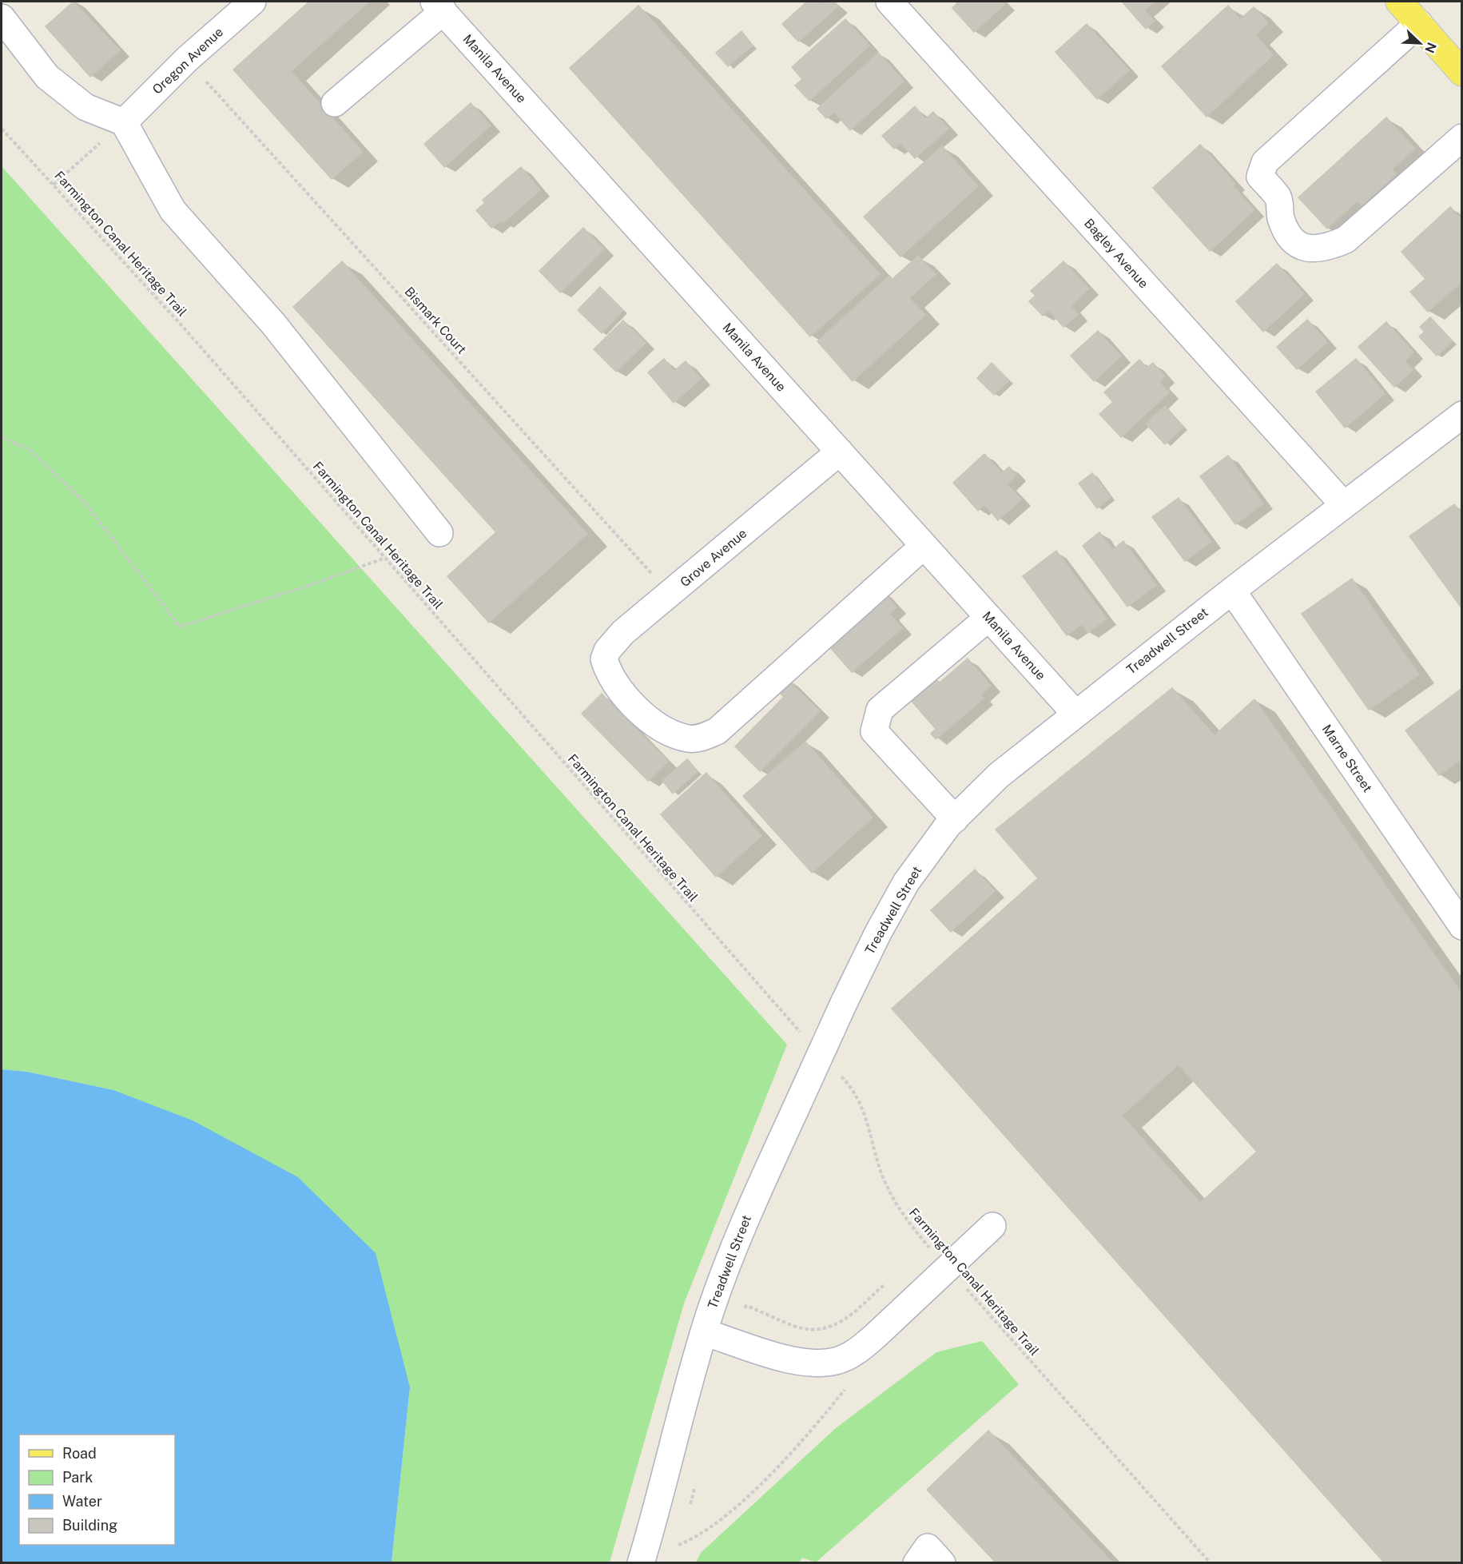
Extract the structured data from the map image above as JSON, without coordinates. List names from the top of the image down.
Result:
{
  "streets": {
    "street": [
      "Oregon Avenue",
      "Manila Avenue",
      "Bagley Avenue",
      "Grove Avenue",
      "Treadwell Street",
      "Marne Street"
    ],
    "path": ["Farmington Canal Heritage Trail", "Bismark Court"]
  },
  "crossings": [
    ["Oregon Avenue", "Bismark Court"],
    ["Manila Avenue", "Grove Avenue"],
    ["Manila Avenue", "Treadwell Street"],
    ["Bagley Avenue", "Treadwell Street"],
    ["Bismark Court", "Grove Avenue"],
    ["Treadwell Street", "Marne Street"]
  ],
  "legend": [
    "Road",
    "Park",
    "Water",
    "Building"
  ],
  "north": "bottom right"
}
